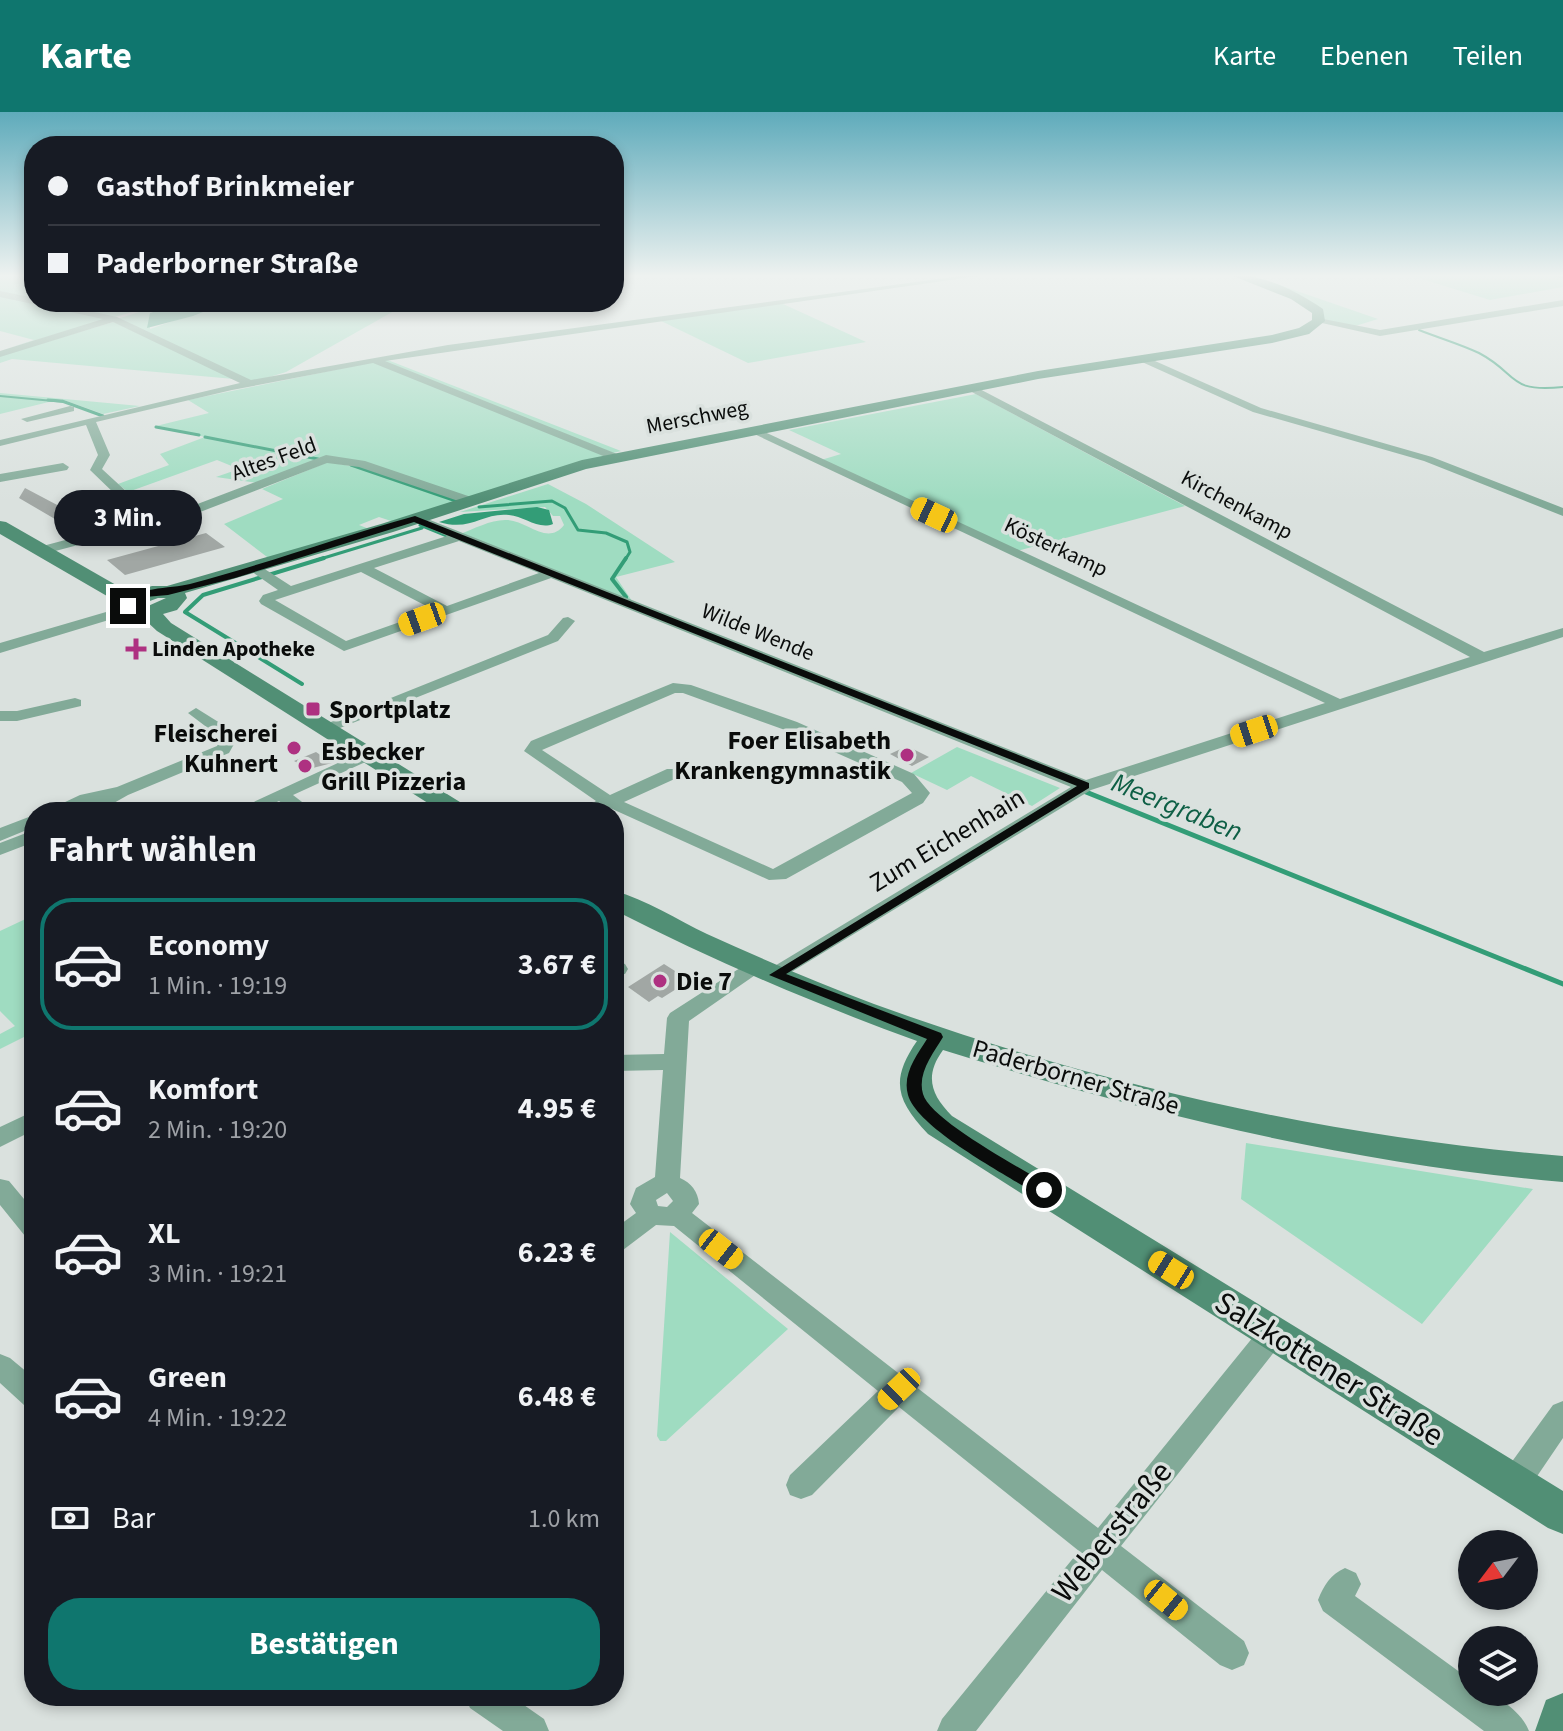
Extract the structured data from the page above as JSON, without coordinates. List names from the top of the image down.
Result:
{
  "streets": {
    "street": [
      "Merschweg",
      "Altes Feld",
      "Kirchenkamp",
      "Kösterkamp",
      "Wilde Wende",
      "Zum Eichenhain",
      "Paderborner Straße",
      "Salzkottener Straße",
      "Weberstraße"
    ]
  },
  "crossings": [
    ["Merschweg", "Altes Feld"],
    ["Merschweg", "Kirchenkamp"],
    ["Merschweg", "Kösterkamp"],
    ["Merschweg", "Wilde Wende"],
    ["Kirchenkamp", "Zum Eichenhain"],
    ["Kösterkamp", "Zum Eichenhain"],
    ["Wilde Wende", "Zum Eichenhain"],
    ["Zum Eichenhain", "Paderborner Straße"],
    ["Paderborner Straße", "Salzkottener Straße"],
    ["Salzkottener Straße", "Weberstraße"]
  ],
  "water": ["Meergraben"],
  "places": {
    "health": ["Linden Apotheke"],
    "transit": ["Sportplatz"],
    "other": [
      "Fleischerei Kuhnert",
      "Foer Elisabeth Krankengymnastik",
      "Esbecker Grill Pizzeria",
      "Die 7"
    ]
  },
  "north": "bottom left",
  "page": {
    "header": "Karte",
    "nav": ["Karte", "Ebenen", "Teilen"],
    "banner": ["Gasthof Brinkmeier", "Paderborner Straße"],
    "bubble": "3 Min.",
    "heading": "Fahrt wählen",
    "list": [
      {
        "name": "Economy",
        "note": "1 Min. · 19:19",
        "value": "3.67 €"
      },
      {
        "name": "Komfort",
        "note": "2 Min. · 19:20",
        "value": "4.95 €"
      },
      {
        "name": "XL",
        "note": "3 Min. · 19:21",
        "value": "6.23 €"
      },
      {
        "name": "Green",
        "note": "4 Min. · 19:22",
        "value": "6.48 €"
      }
    ],
    "pay": ["Bar", "1.0 km"],
    "buttons": "Bestätigen"
  }
}
